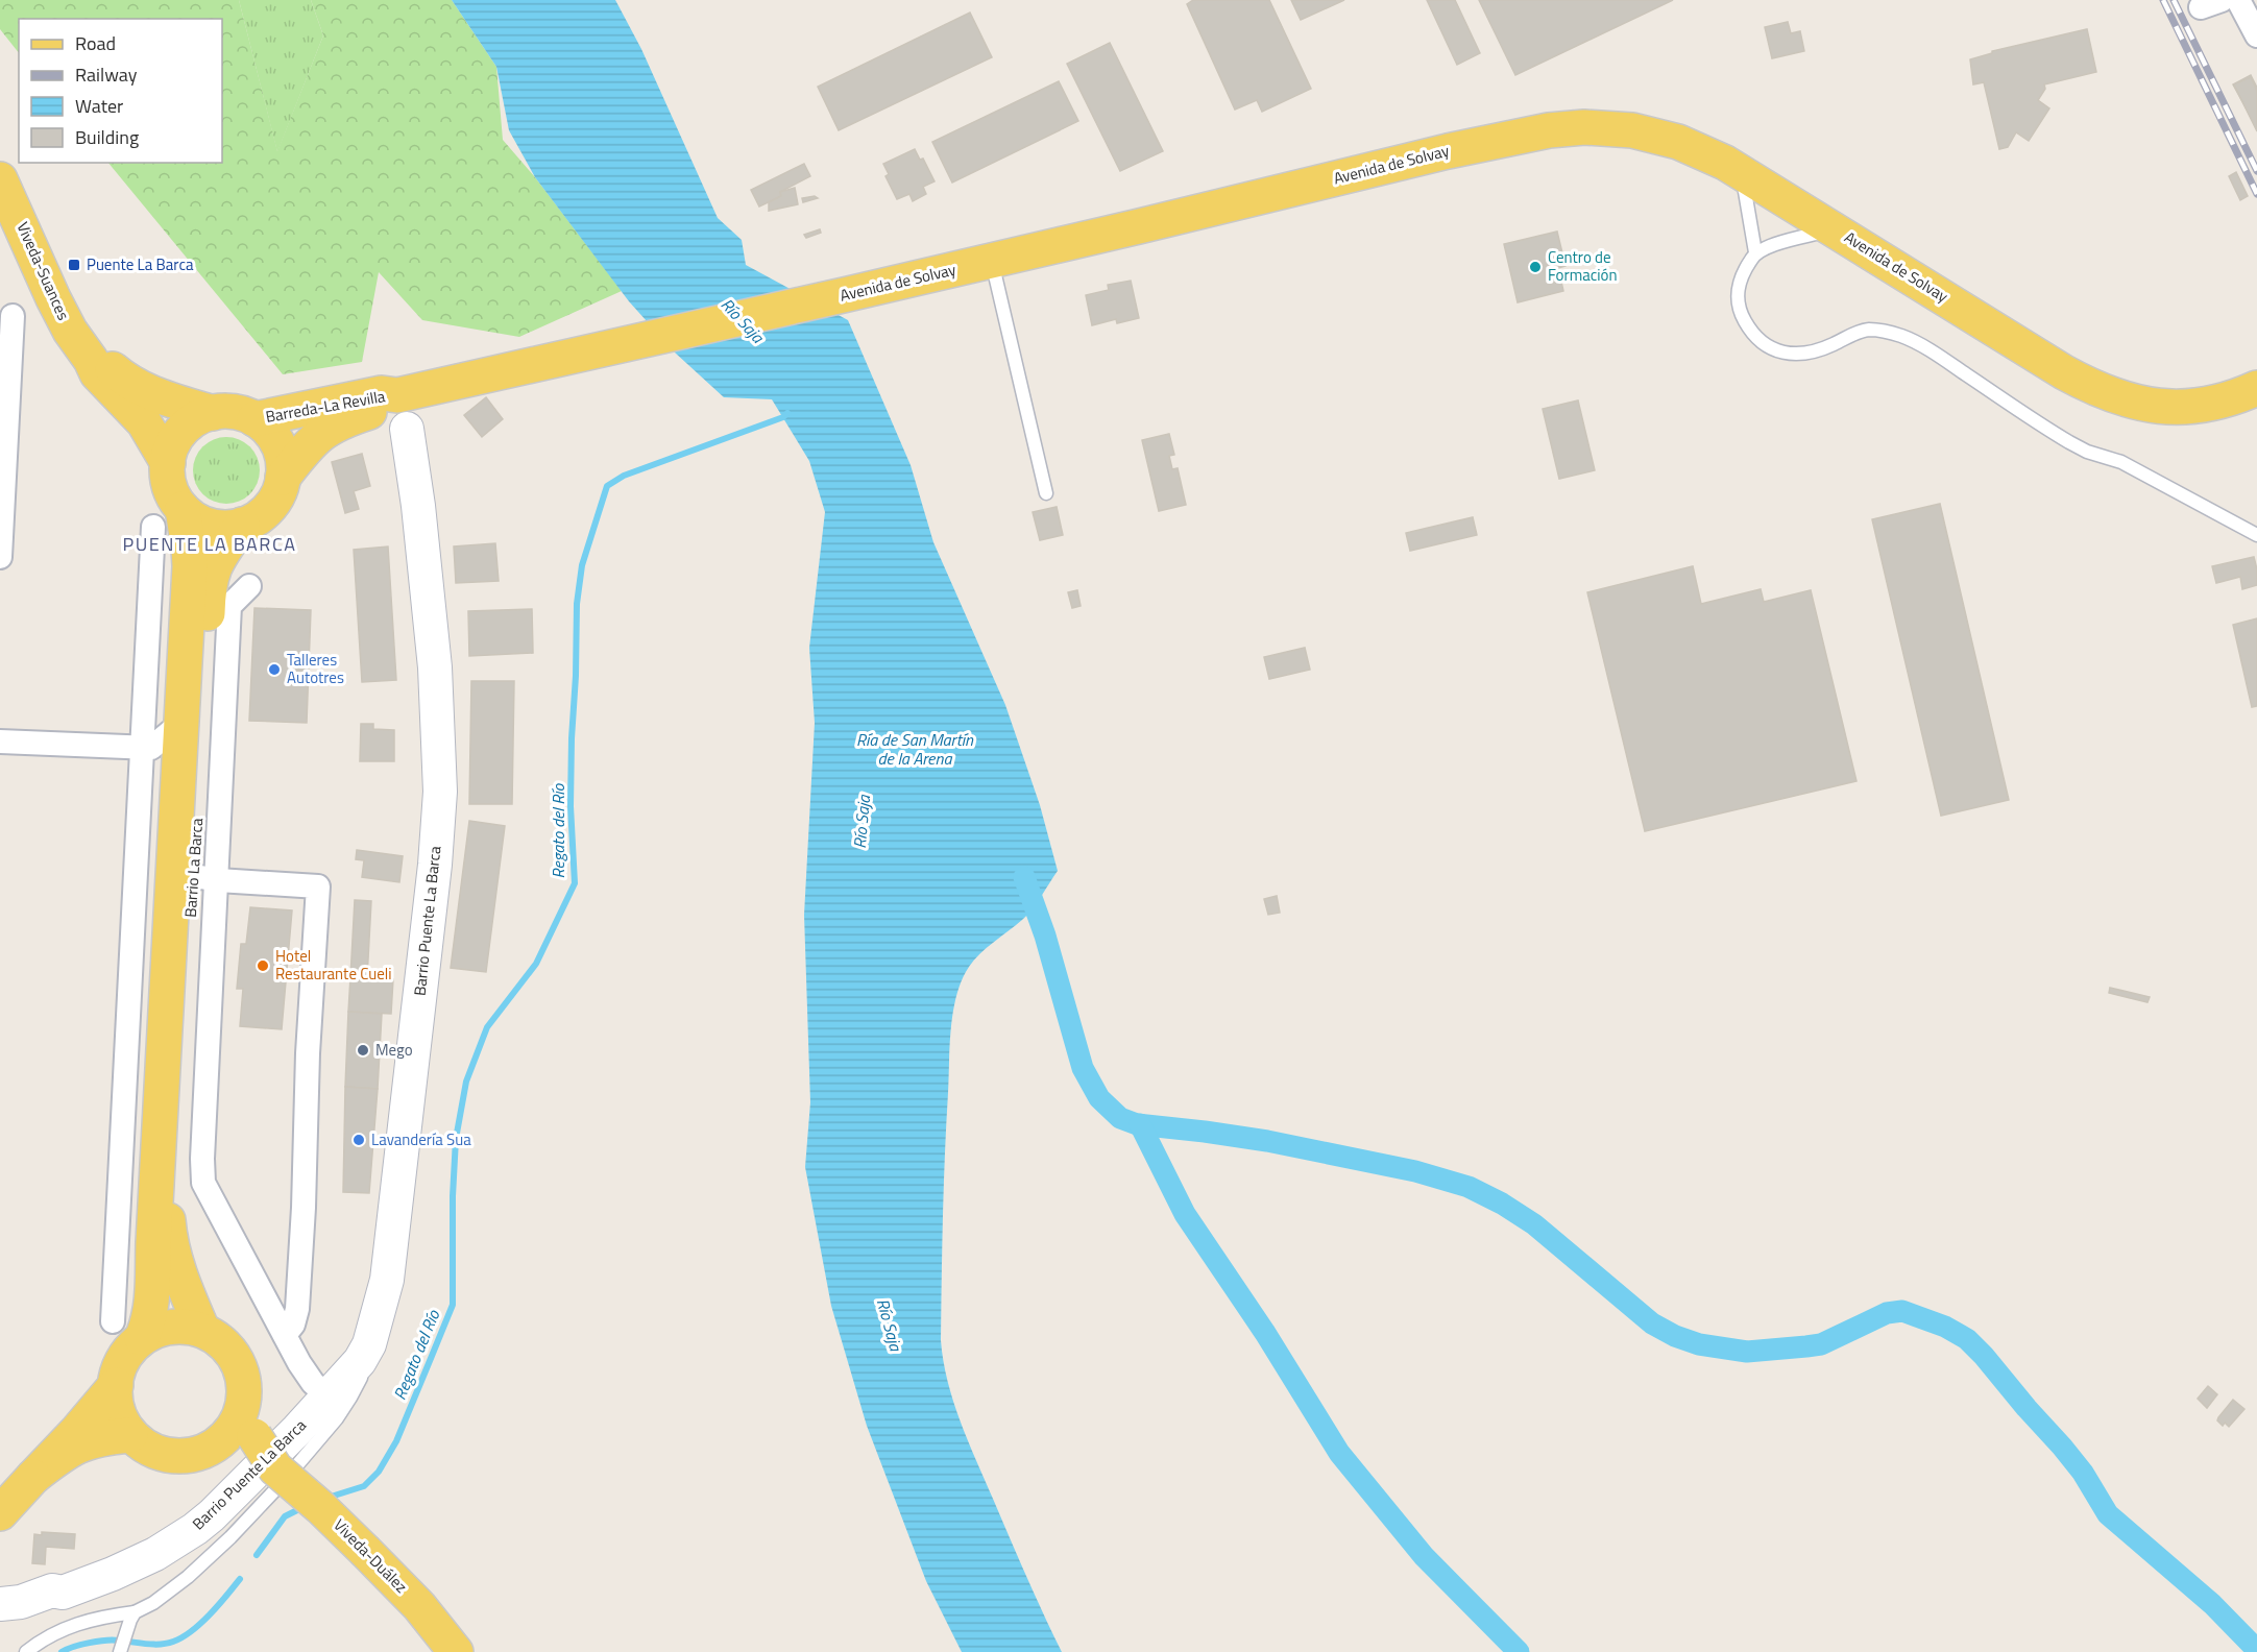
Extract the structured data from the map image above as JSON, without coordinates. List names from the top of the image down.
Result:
{
  "streets": {
    "main road": [
      "Avenida de Solvay",
      "Viveda-Suances",
      "Barreda-La Revilla",
      "Barrio La Barca",
      "Viveda-Duález"
    ],
    "street": ["Barrio Puente La Barca"]
  },
  "crossings": [
    ["Avenida de Solvay", "Barreda-La Revilla"],
    ["Viveda-Suances", "Barreda-La Revilla"],
    ["Viveda-Suances", "Barrio La Barca"],
    ["Barreda-La Revilla", "Barrio La Barca"],
    ["Barrio La Barca", "Viveda-Duález"]
  ],
  "districts": ["PUENTE LA BARCA"],
  "water": ["Río Saja", "Ría de San Martín de la Arena", "Regato del Río"],
  "places": {
    "transit": ["Puente La Barca"],
    "other": [
      "Centro de Formación",
      "Talleres Autotres",
      "Hotel Restaurante Cueli",
      "Mego",
      "Lavandería Sua"
    ]
  },
  "legend": [
    "Road",
    "Railway",
    "Water",
    "Building"
  ]
}
